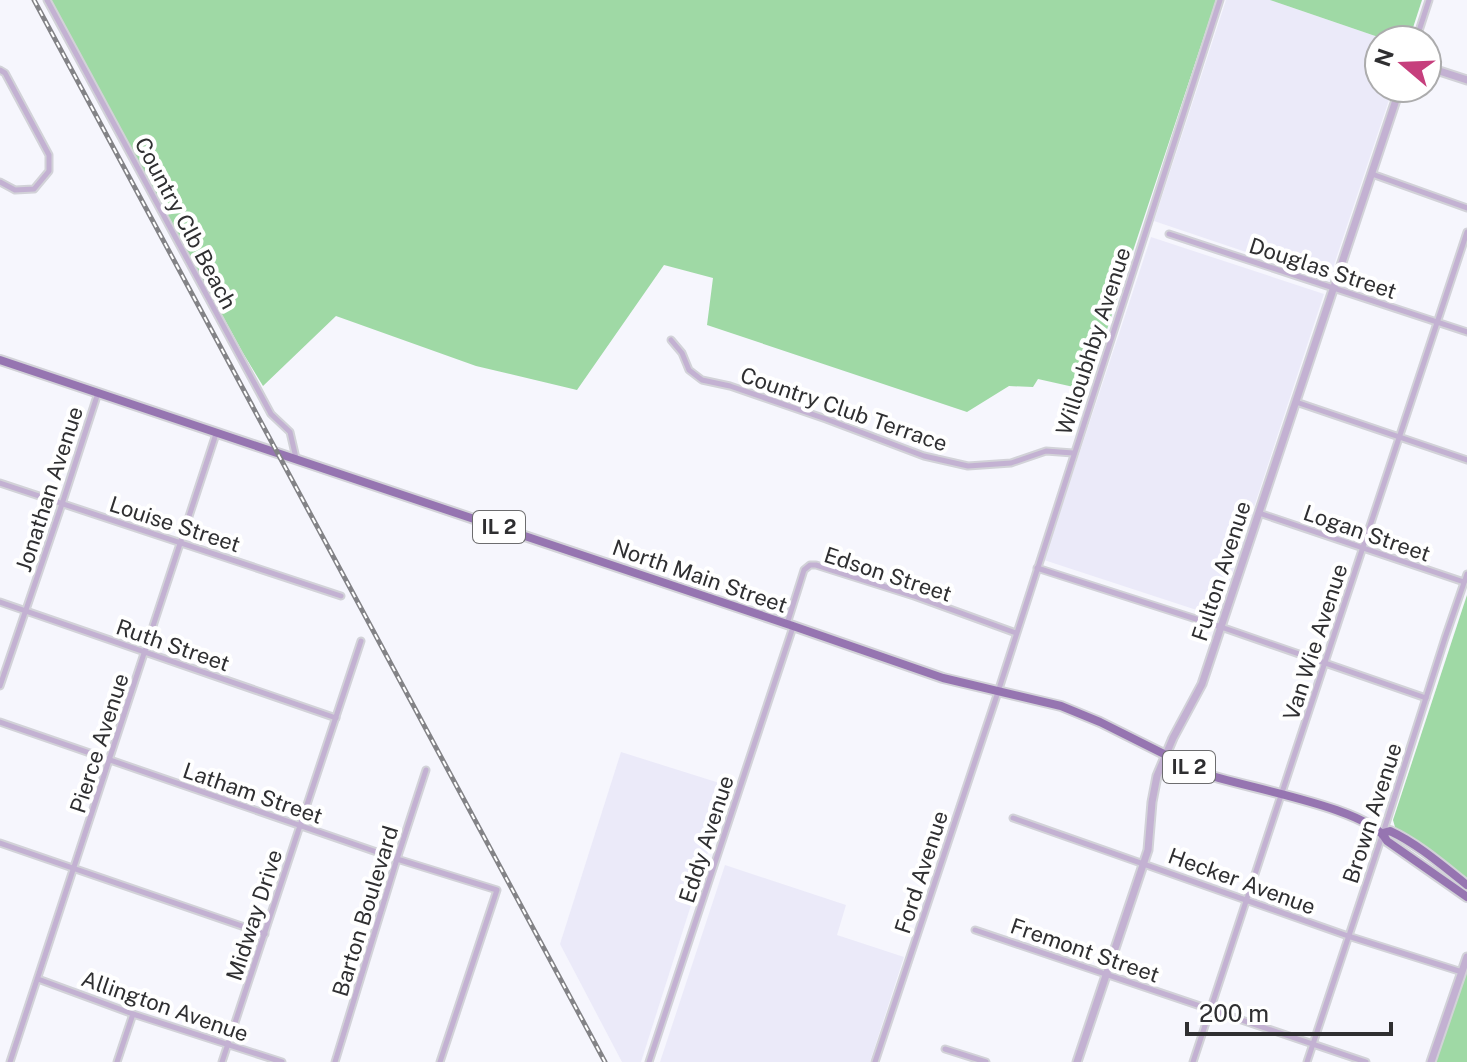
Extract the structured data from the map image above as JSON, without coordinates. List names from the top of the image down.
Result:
{
  "streets": {
    "main road": ["IL 2", "North Main Street"],
    "street": [
      "Country Clb Beach",
      "Douglas Street",
      "Willoubhby Avenue",
      "Country Club Terrace",
      "Jonathan Avenue",
      "Louise Street",
      "Logan Street",
      "Fulton Avenue",
      "Edson Street",
      "Van Wie Avenue",
      "Ruth Street",
      "Pierce Avenue",
      "Latham Street",
      "Brown Avenue",
      "Eddy Avenue",
      "Ford Avenue",
      "Hecker Avenue",
      "Barton Boulevard",
      "Midway Drive",
      "Fremont Street",
      "Allington Avenue"
    ]
  },
  "crossings": [
    ["Country Clb Beach", "North Main Street"],
    ["Douglas Street", "Fulton Avenue"],
    ["Douglas Street", "Van Wie Avenue"],
    ["Willoubhby Avenue", "Country Club Terrace"],
    ["Willoubhby Avenue", "Edson Street"],
    ["Willoubhby Avenue", "North Main Street"],
    ["Willoubhby Avenue", "Ford Avenue"],
    ["Jonathan Avenue", "Louise Street"],
    ["Jonathan Avenue", "North Main Street"],
    ["Jonathan Avenue", "Ruth Street"],
    ["Louise Street", "Pierce Avenue"],
    ["Logan Street", "Fulton Avenue"],
    ["Logan Street", "Van Wie Avenue"],
    ["Logan Street", "Brown Avenue"],
    ["Fulton Avenue", "North Main Street"],
    ["Fulton Avenue", "Hecker Avenue"],
    ["Fulton Avenue", "Fremont Street"],
    ["Edson Street", "North Main Street"],
    ["Edson Street", "Eddy Avenue"],
    ["North Main Street", "Van Wie Avenue"],
    ["North Main Street", "Pierce Avenue"],
    ["North Main Street", "Brown Avenue"],
    ["North Main Street", "Eddy Avenue"],
    ["North Main Street", "Ford Avenue"],
    ["Van Wie Avenue", "Hecker Avenue"],
    ["Van Wie Avenue", "Fremont Street"],
    ["Ruth Street", "Pierce Avenue"],
    ["Ruth Street", "Midway Drive"],
    ["Pierce Avenue", "Latham Street"],
    ["Pierce Avenue", "Allington Avenue"],
    ["Latham Street", "Barton Boulevard"],
    ["Latham Street", "Midway Drive"],
    ["Brown Avenue", "Hecker Avenue"],
    ["Brown Avenue", "Fremont Street"],
    ["Midway Drive", "Allington Avenue"]
  ],
  "scale_bar": "200 m",
  "north": "left"
}
